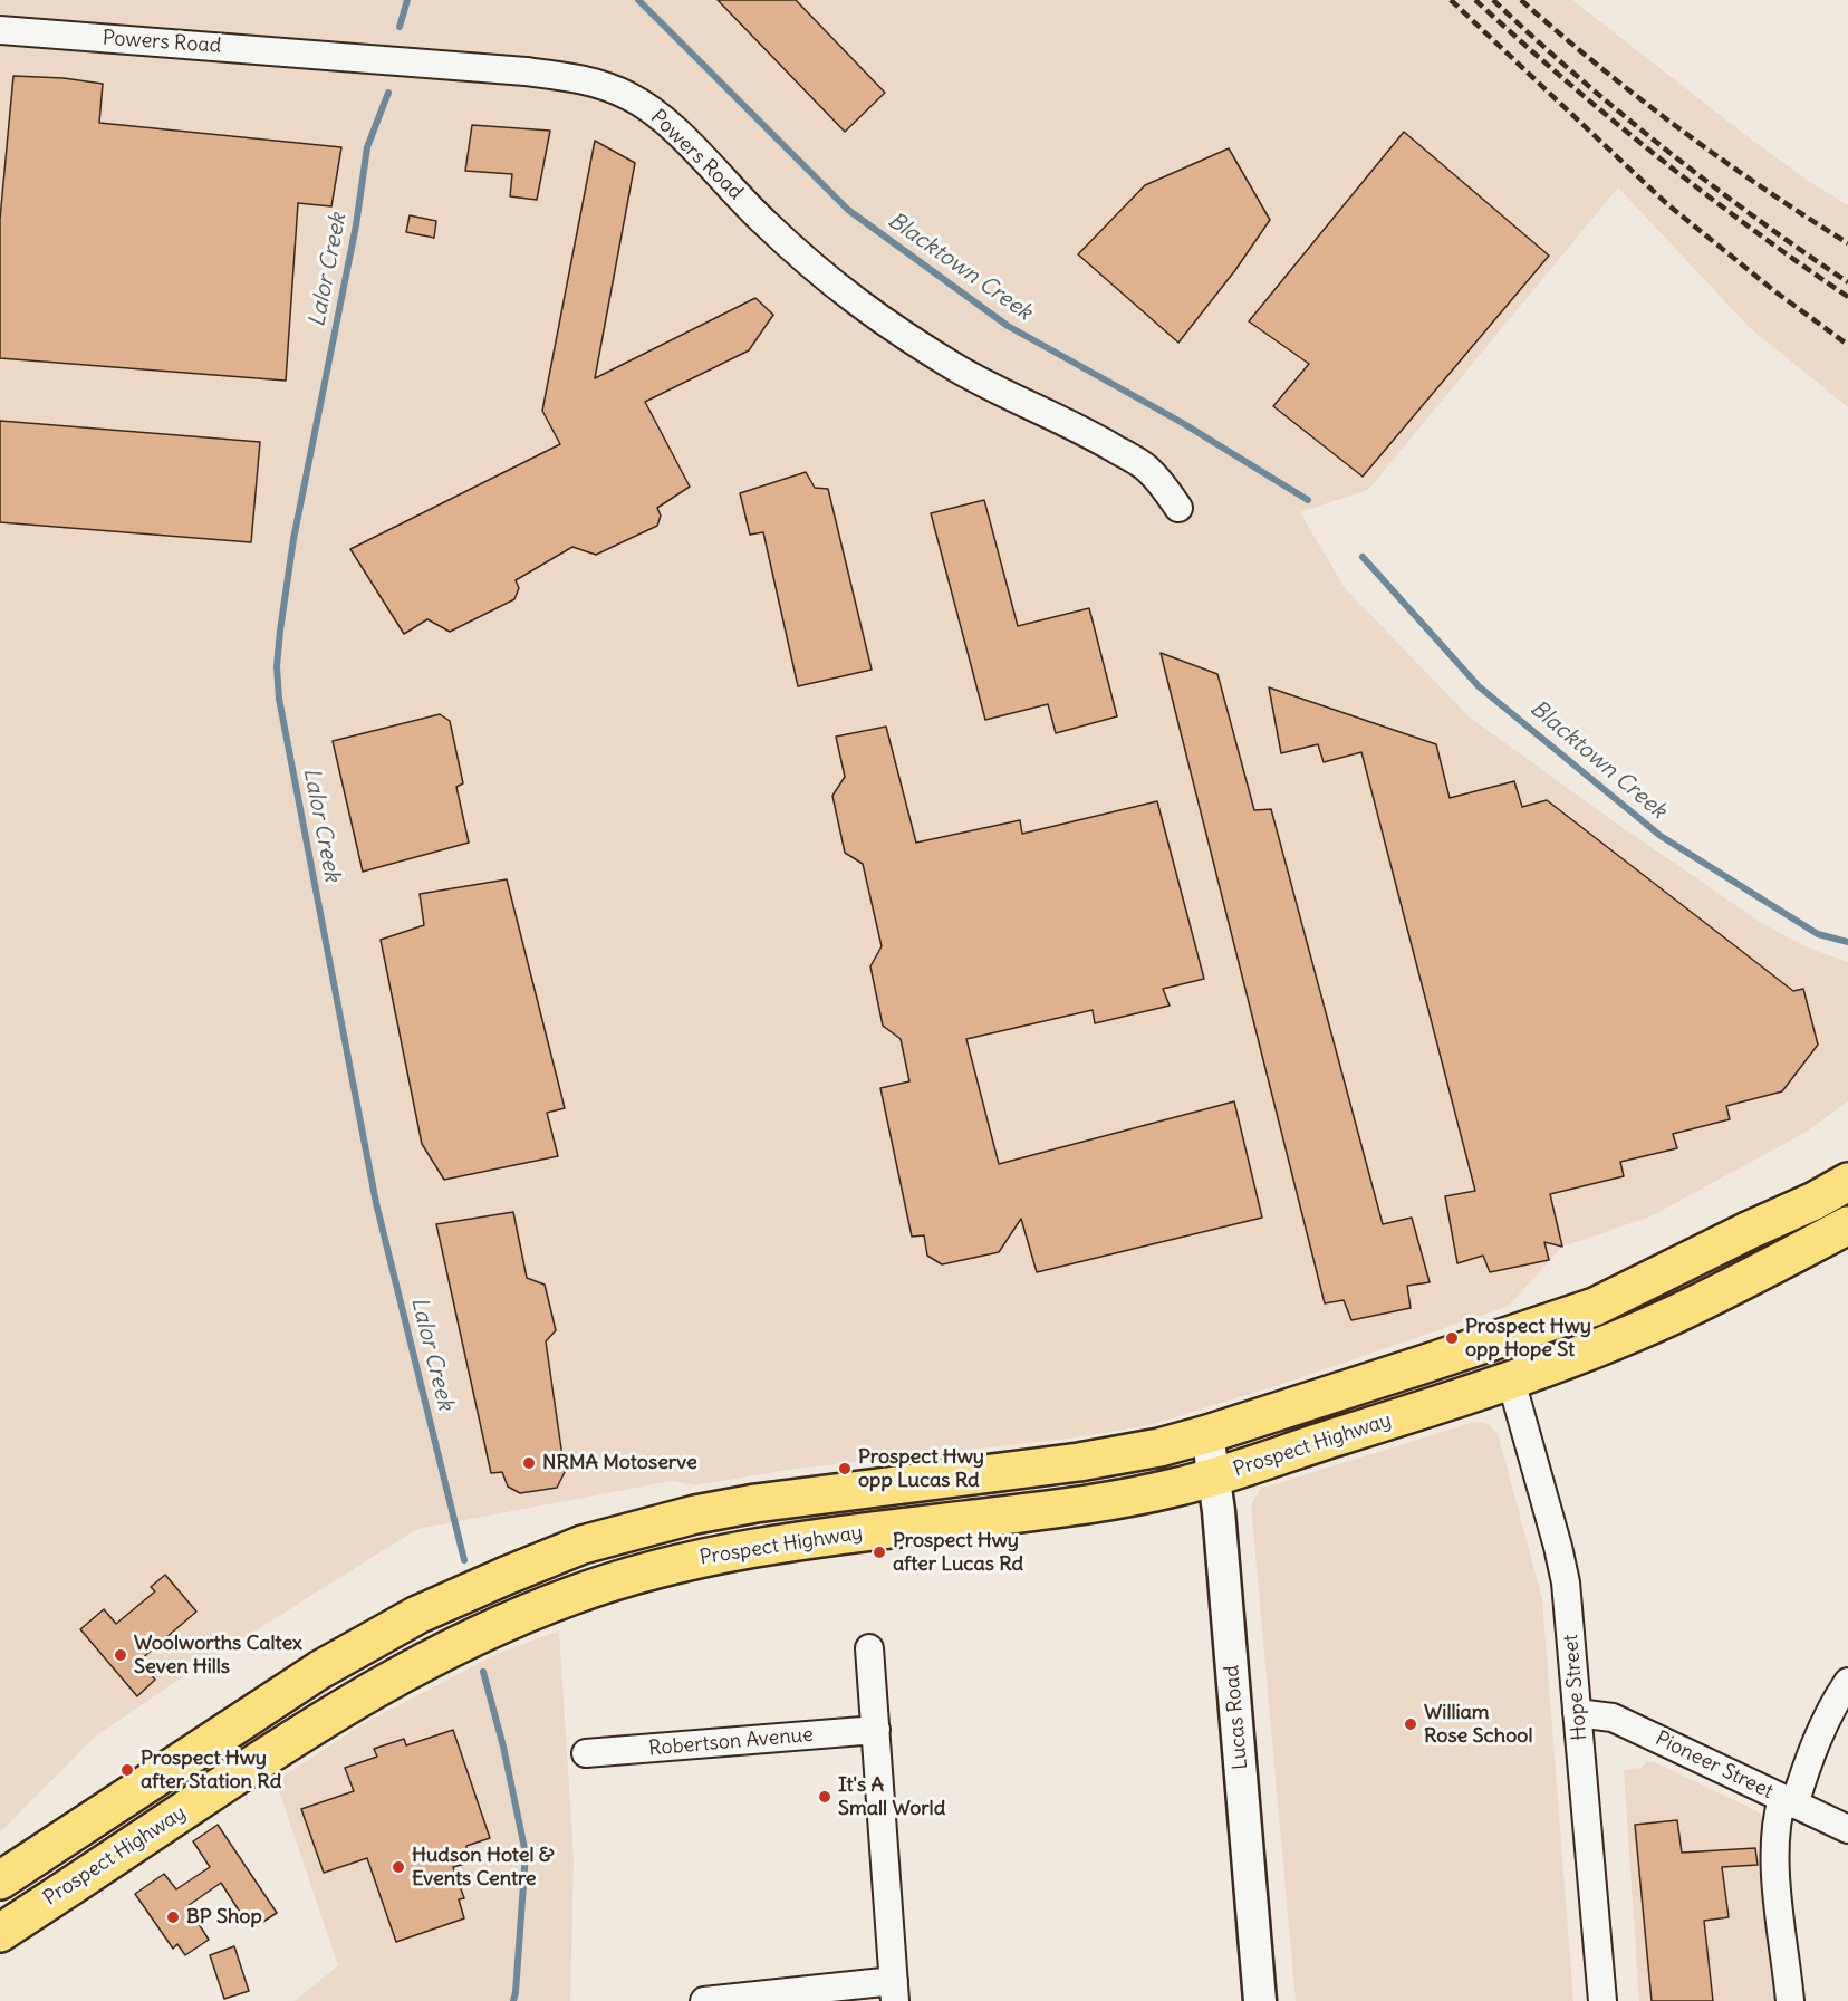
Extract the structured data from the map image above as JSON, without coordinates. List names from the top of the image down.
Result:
{
  "streets": {
    "main road": ["Prospect Highway"],
    "street": [
      "Powers Road",
      "Hope Street",
      "Lucas Road",
      "Robertson Avenue",
      "Pioneer Street"
    ]
  },
  "crossings": [
    ["Prospect Highway", "Hope Street"],
    ["Prospect Highway", "Lucas Road"],
    ["Hope Street", "Pioneer Street"]
  ],
  "water": ["Blacktown Creek", "Lalor Creek"],
  "places": [
    "Prospect Hwy opp Hope St",
    "NRMA Motoserve",
    "Prospect Hwy opp Lucas Rd",
    "Prospect Hwy after Lucas Rd",
    "Woolworths Caltex Seven Hills",
    "William Rose School",
    "Prospect Hwy after Station Rd",
    "It's A Small World",
    "Hudson Hotel & Events Centre",
    "BP Shop"
  ]
}
